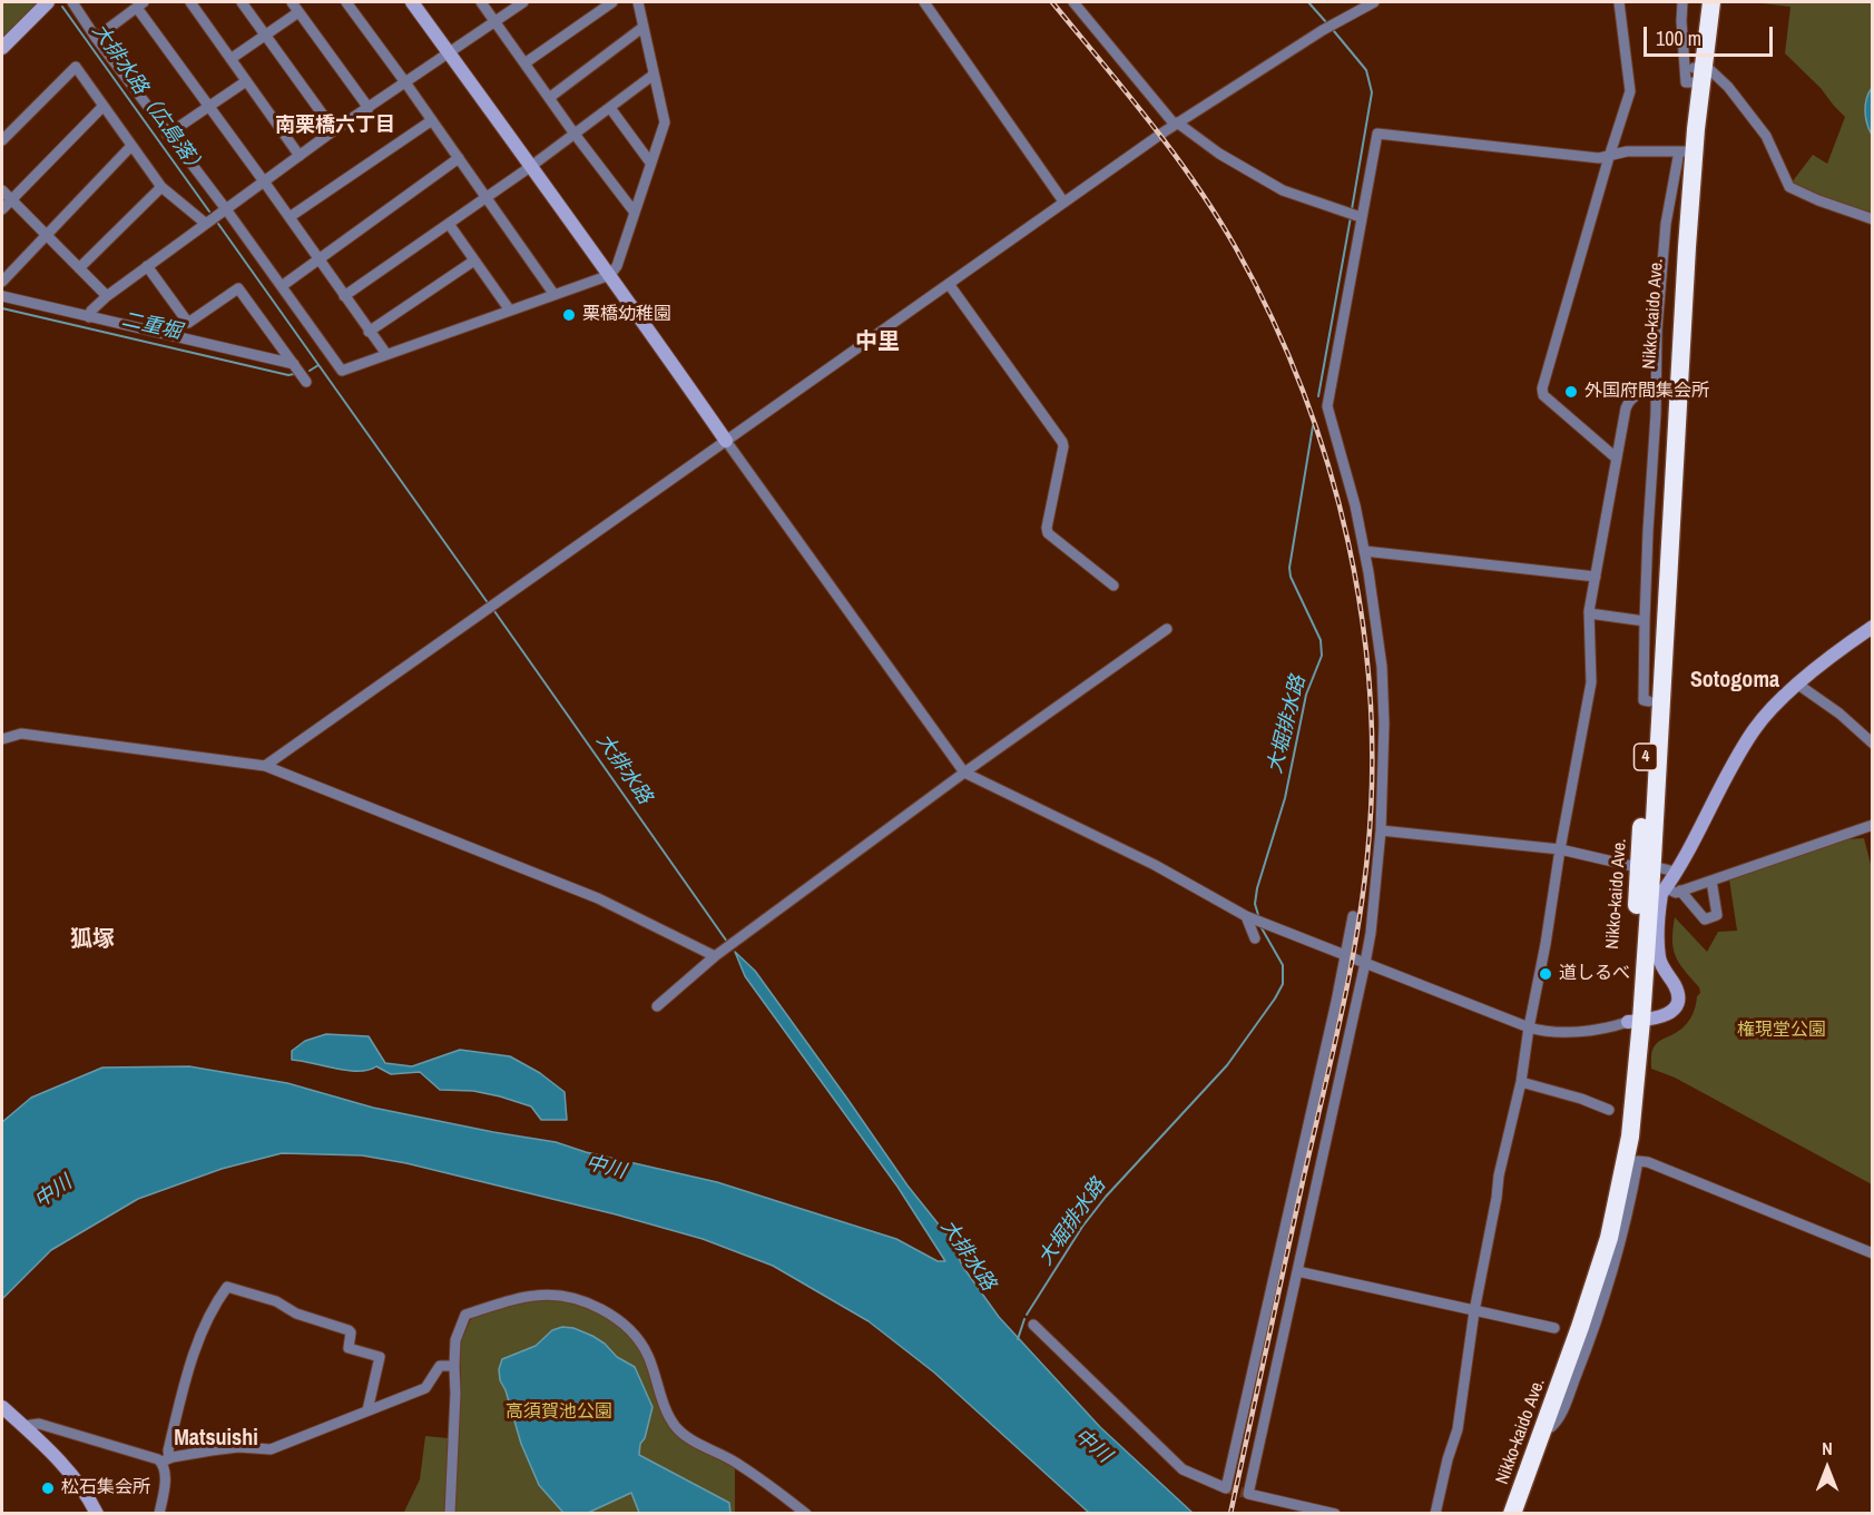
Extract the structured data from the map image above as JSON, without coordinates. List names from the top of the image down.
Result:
{
  "streets": {
    "highway": ["Nikko-kaido Ave.", "4"]
  },
  "districts": [
    "南栗橋六丁目",
    "中里",
    "Sotogoma",
    "狐塚",
    "Matsuishi"
  ],
  "water": [
    "大排水路（広島落）",
    "二重堀",
    "大堀排水路",
    "大排水路",
    "中川"
  ],
  "parks": ["権現堂公園", "高須賀池公園"],
  "places": [
    "栗橋幼稚園",
    "外国府間集会所",
    "道しるべ",
    "松石集会所"
  ],
  "scale_bar": "100 m",
  "north": "top"
}
